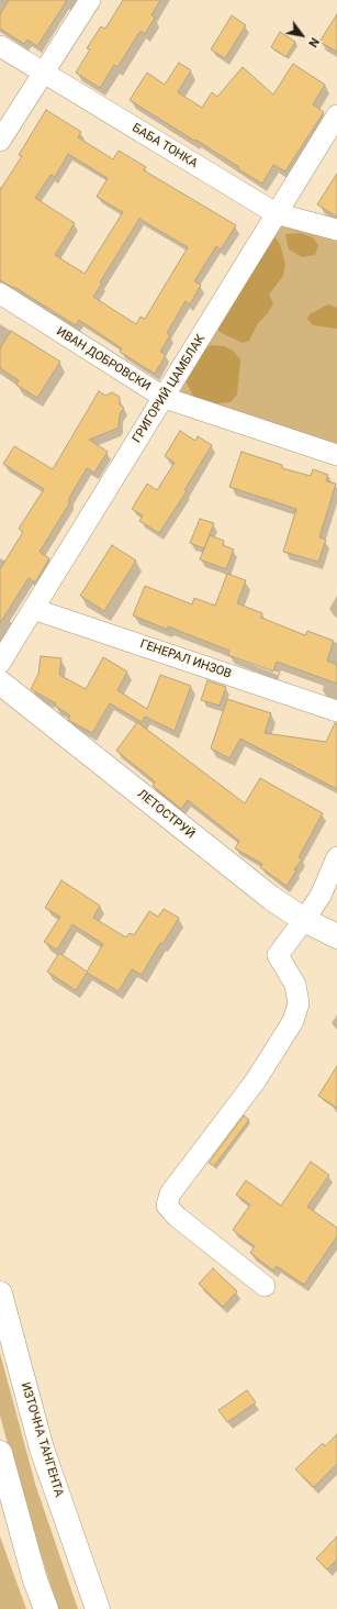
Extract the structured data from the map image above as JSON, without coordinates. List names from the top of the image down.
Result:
{
  "streets": {
    "street": [
      "БАБА ТОНКА",
      "ИВАН ДОБРОВСКИ",
      "ГРИГОРИЙ ЦАМБЛАК",
      "ГЕНЕРАЛ ИНЗОВ",
      "ЛЕТОСТРУЙ",
      "ИЗТОЧНА ТАНГЕНТА"
    ]
  },
  "crossings": [
    ["БАБА ТОНКА", "ГРИГОРИЙ ЦАМБЛАК"],
    ["ИВАН ДОБРОВСКИ", "ГРИГОРИЙ ЦАМБЛАК"],
    ["ГРИГОРИЙ ЦАМБЛАК", "ГЕНЕРАЛ ИНЗОВ"]
  ],
  "north": "bottom right"
}
